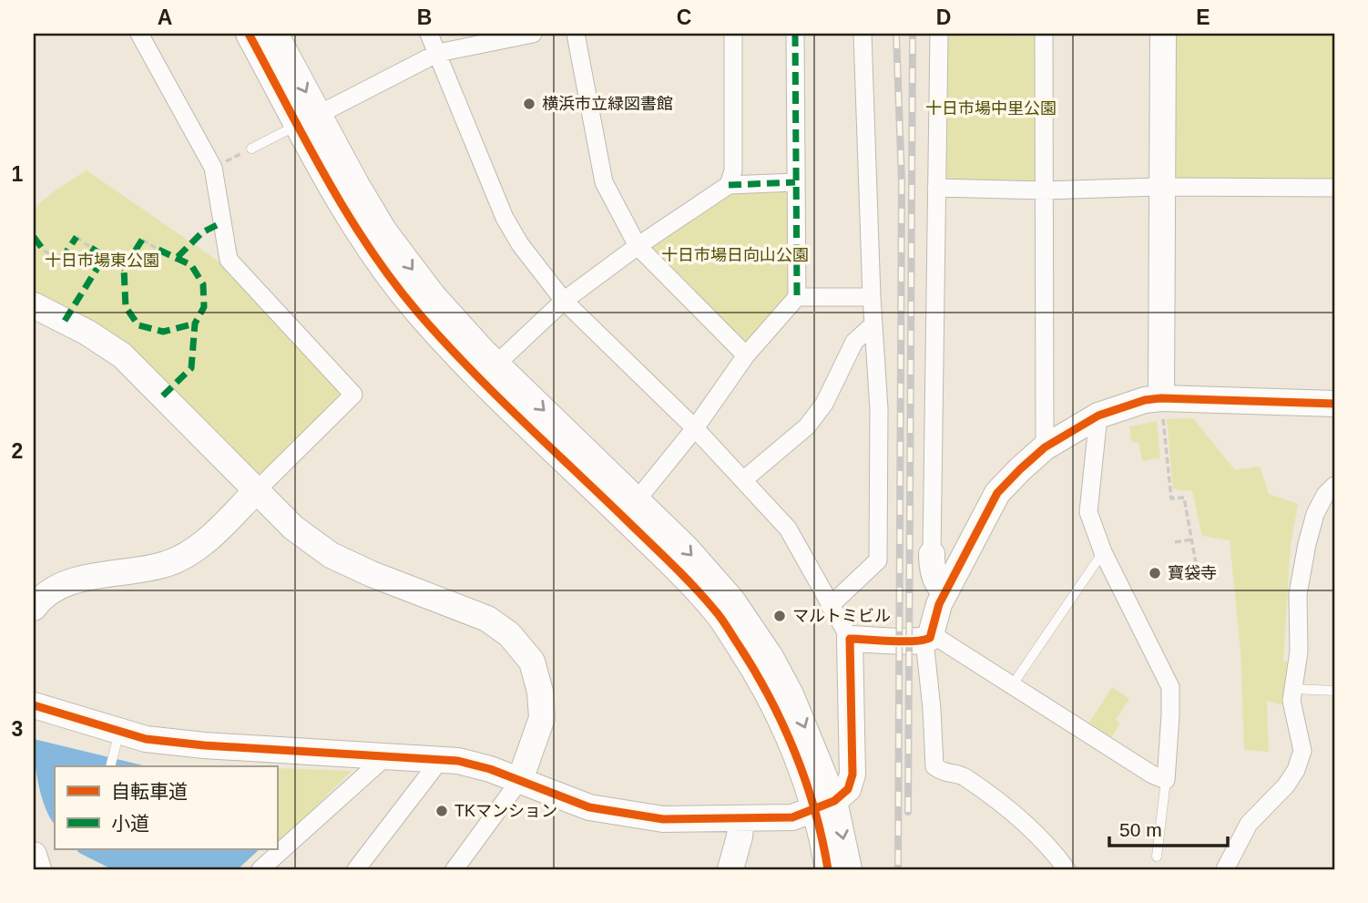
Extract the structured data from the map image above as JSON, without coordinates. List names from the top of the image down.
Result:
{
  "parks": ["十日市場中里公園", "十日市場日向山公園", "十日市場東公園"],
  "places": [
    "横浜市立緑図書館",
    "寶袋寺",
    "マルトミビル",
    "TKマンション"
  ],
  "legend": ["自転車道", "小道"],
  "scale_bar": "50 m",
  "grid": {
    "columns": [
      "A",
      "B",
      "C",
      "D",
      "E"
    ],
    "rows": ["1", "2", "3"]
  }
}
